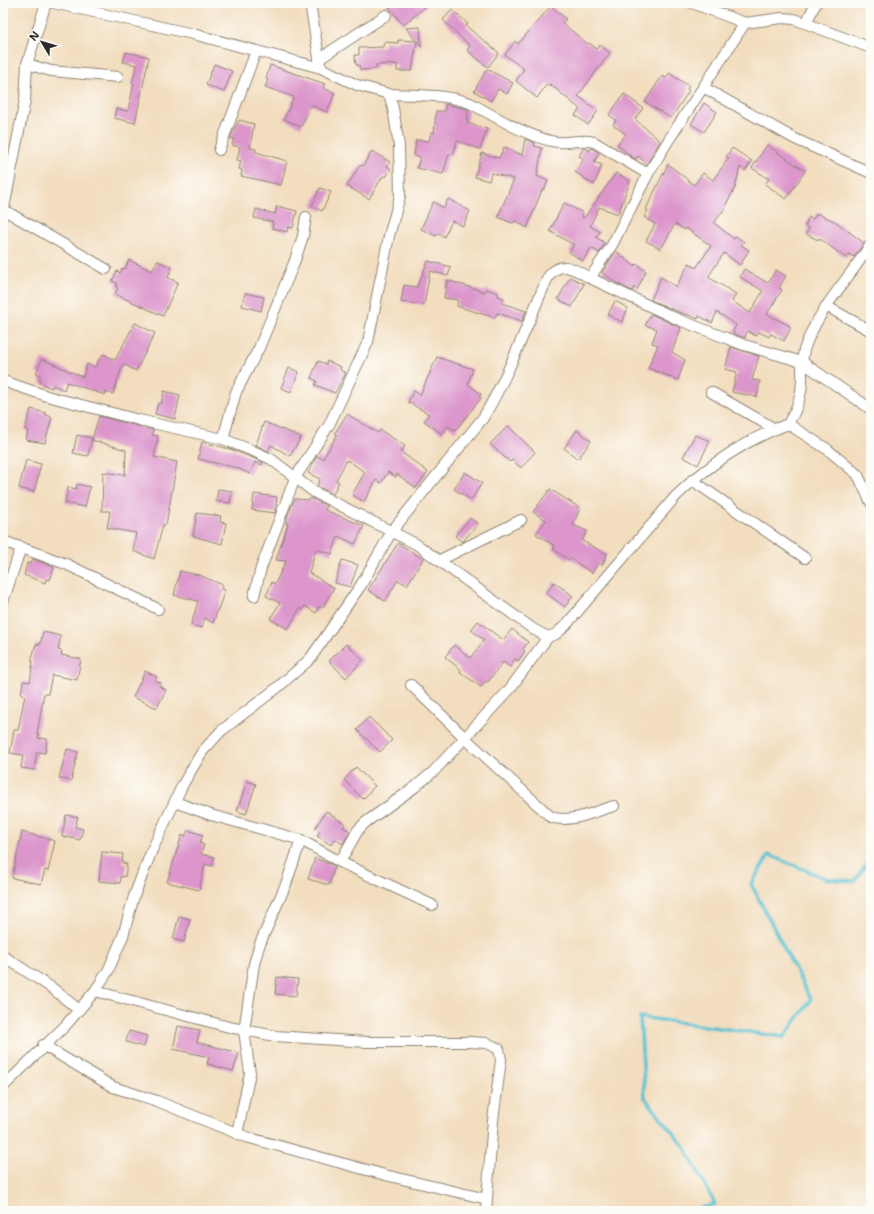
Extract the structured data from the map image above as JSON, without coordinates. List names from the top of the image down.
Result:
{
  "north": "top left"
}
